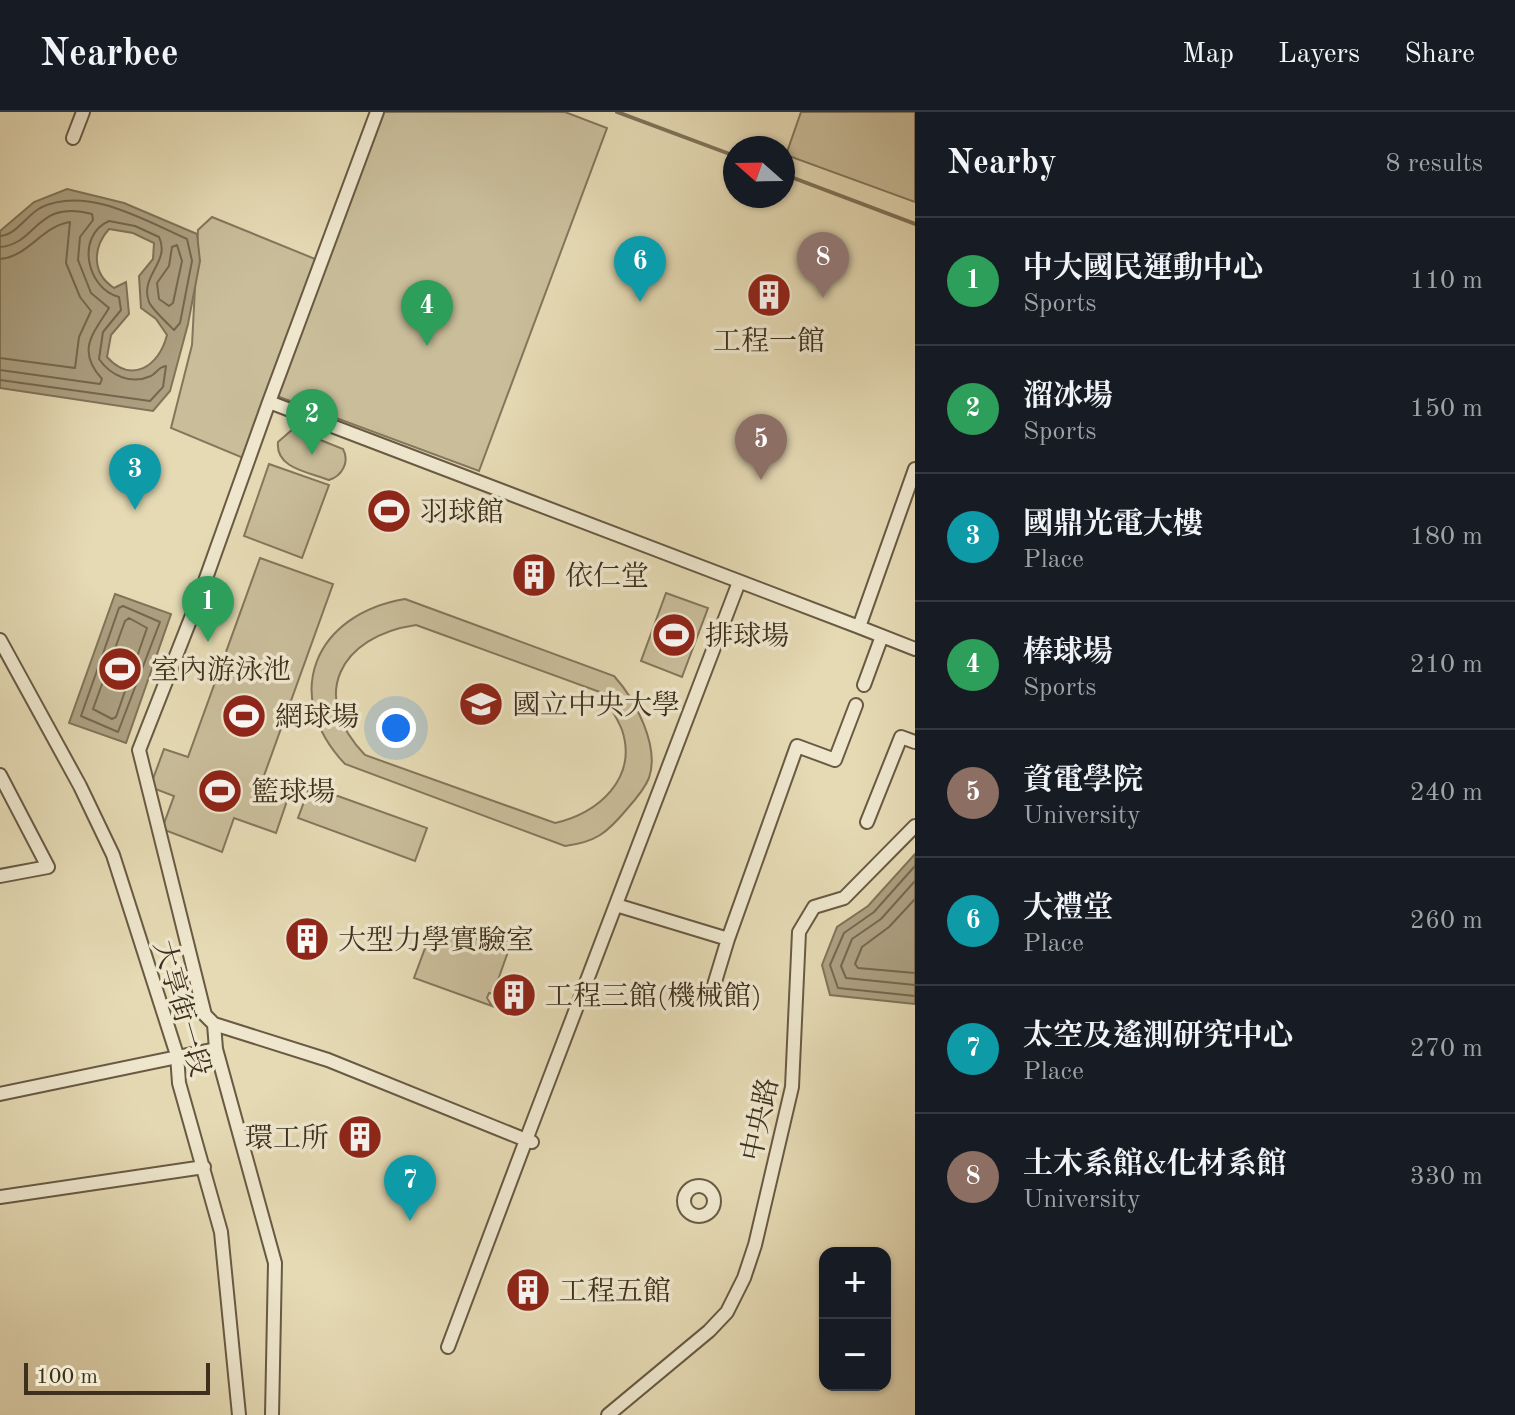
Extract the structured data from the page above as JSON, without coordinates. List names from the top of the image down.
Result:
{
  "streets": {
    "street": ["大享街一段", "中央路"]
  },
  "places": {
    "building": [
      "工程一館",
      "依仁堂",
      "大型力學實驗室",
      "工程三館(機械館)",
      "環工所",
      "工程五館"
    ],
    "sports": [
      "羽球館",
      "排球場",
      "室內游泳池",
      "網球場",
      "籃球場"
    ],
    "school or university": ["國立中央大學"]
  },
  "scale_bar": "100 m",
  "north": "left",
  "page": {
    "header": "Nearbee",
    "nav": ["Map", "Layers", "Share"],
    "heading": ["Nearby", "8 results"],
    "list": [
      {
        "mark": "1",
        "name": "中大國民運動中心",
        "note": "Sports",
        "value": "110 m"
      },
      {
        "mark": "2",
        "name": "溜冰場",
        "note": "Sports",
        "value": "150 m"
      },
      {
        "mark": "3",
        "name": "國鼎光電大樓",
        "note": "Place",
        "value": "180 m"
      },
      {
        "mark": "4",
        "name": "棒球場",
        "note": "Sports",
        "value": "210 m"
      },
      {
        "mark": "5",
        "name": "資電學院",
        "note": "University",
        "value": "240 m"
      },
      {
        "mark": "6",
        "name": "大禮堂",
        "note": "Place",
        "value": "260 m"
      },
      {
        "mark": "7",
        "name": "太空及遙測研究中心",
        "note": "Place",
        "value": "270 m"
      },
      {
        "mark": "8",
        "name": "土木系館&化材系館",
        "note": "University",
        "value": "330 m"
      }
    ],
    "pins": [
      "8",
      "6",
      "4",
      "2",
      "5",
      "3",
      "1",
      "7"
    ],
    "map_buttons": ["+", "−"],
    "scale": "100 m"
  }
}
